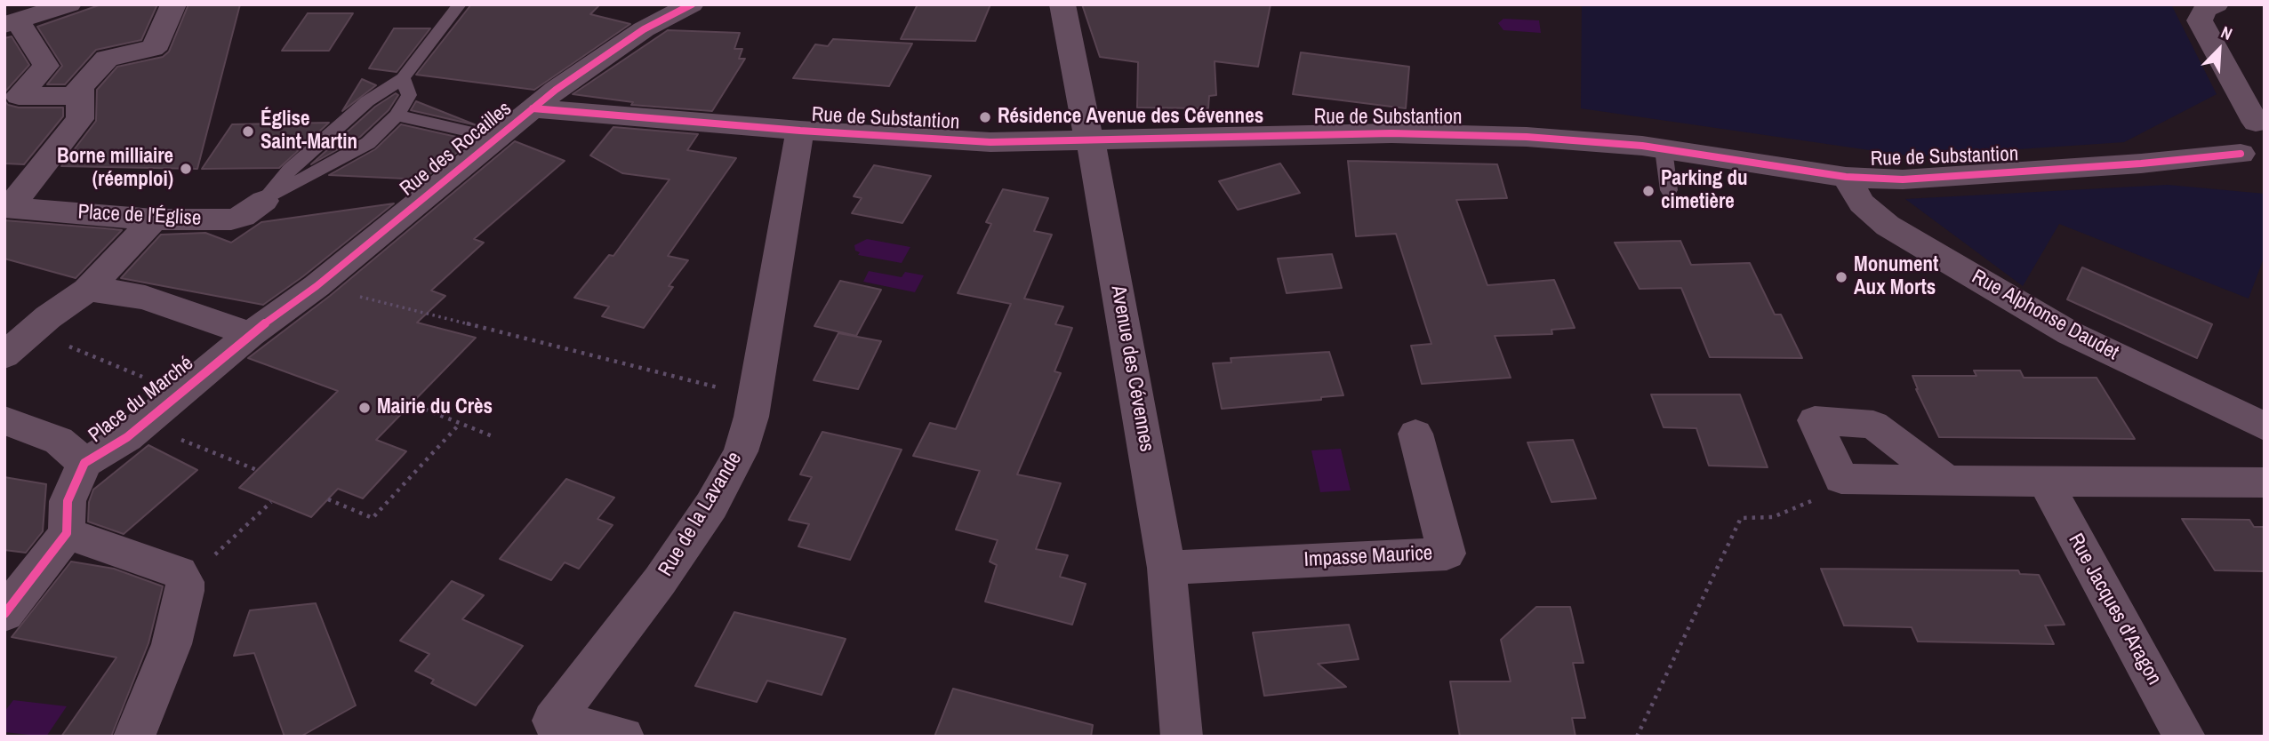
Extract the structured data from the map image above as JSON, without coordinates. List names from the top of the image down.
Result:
{
  "streets": {
    "street": [
      "Rue de Substantion",
      "Rue des Rocailles",
      "Place de l'Église",
      "Rue Alphonse Daudet",
      "Avenue des Cévennes",
      "Place du Marché",
      "Rue de la Lavande",
      "Impasse Maurice",
      "Rue Jacques d'Aragon"
    ]
  },
  "crossings": [
    ["Rue de Substantion", "Rue des Rocailles"],
    ["Rue de Substantion", "Rue Alphonse Daudet"],
    ["Rue de Substantion", "Avenue des Cévennes"],
    ["Rue de Substantion", "Rue de la Lavande"],
    ["Rue des Rocailles", "Place du Marché"],
    ["Avenue des Cévennes", "Impasse Maurice"]
  ],
  "places": [
    "Résidence Avenue des Cévennes",
    "Église Saint-Martin",
    "Borne milliaire (réemploi)",
    "Parking du cimetière",
    "Monument Aux Morts",
    "Mairie du Crès"
  ],
  "north": "top right"
}
